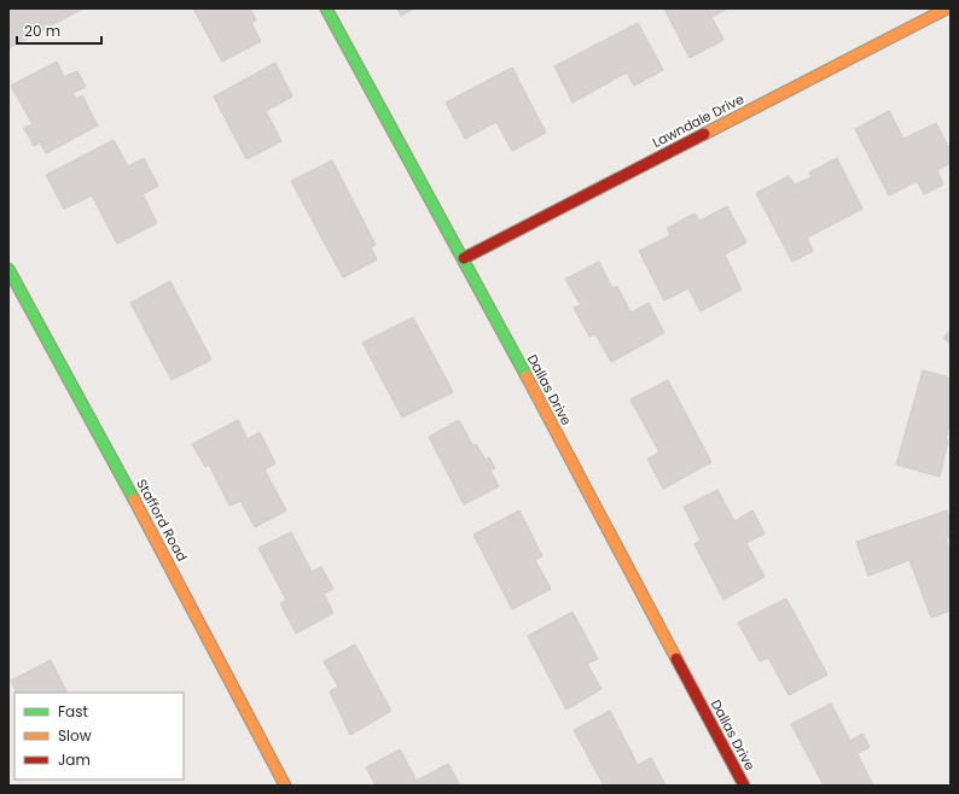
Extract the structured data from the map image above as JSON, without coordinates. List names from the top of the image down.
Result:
{
  "streets": {
    "street": ["Lawndale Drive", "Dallas Drive", "Stafford Road"]
  },
  "crossings": [
    ["Lawndale Drive", "Dallas Drive"]
  ],
  "legend": ["Fast", "Slow", "Jam"],
  "scale_bar": "20 m"
}
